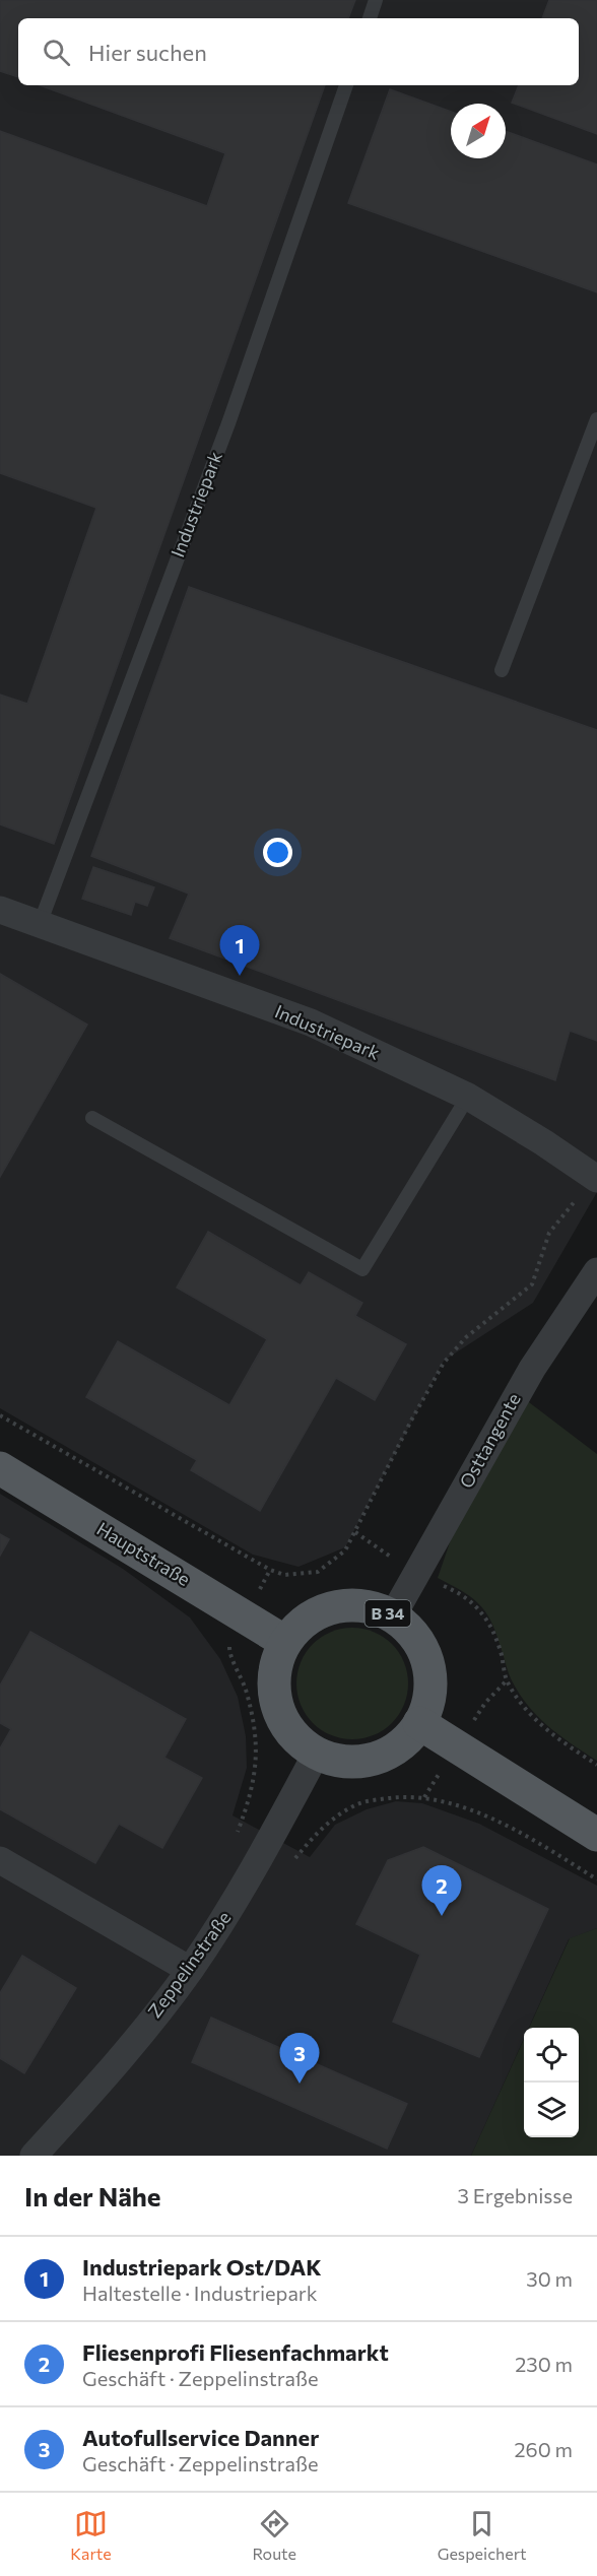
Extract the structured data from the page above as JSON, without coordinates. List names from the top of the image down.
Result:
{
  "streets": {
    "main road": ["Hauptstraße", "B 34"],
    "street": ["Industriepark", "Osttangente", "Zeppelinstraße"]
  },
  "crossings": [
    ["Osttangente", "Hauptstraße"],
    ["Osttangente", "B 34"],
    ["Osttangente", "Zeppelinstraße"],
    ["Hauptstraße", "B 34"],
    ["Hauptstraße", "Zeppelinstraße"],
    ["B 34", "Zeppelinstraße"]
  ],
  "north": "top right",
  "page": {
    "search": "Hier suchen",
    "pins": ["1", "2", "3"],
    "heading": ["In der Nähe", "3 Ergebnisse"],
    "list": [
      {
        "mark": "1",
        "name": "Industriepark Ost/DAK",
        "note": "Haltestelle · Industriepark",
        "value": "30 m"
      },
      {
        "mark": "2",
        "name": "Fliesenprofi Fliesenfachmarkt",
        "note": "Geschäft · Zeppelinstraße",
        "value": "230 m"
      },
      {
        "mark": "3",
        "name": "Autofullservice Danner",
        "note": "Geschäft · Zeppelinstraße",
        "value": "260 m"
      }
    ],
    "nav": ["Karte", "Route", "Gespeichert"]
  }
}
